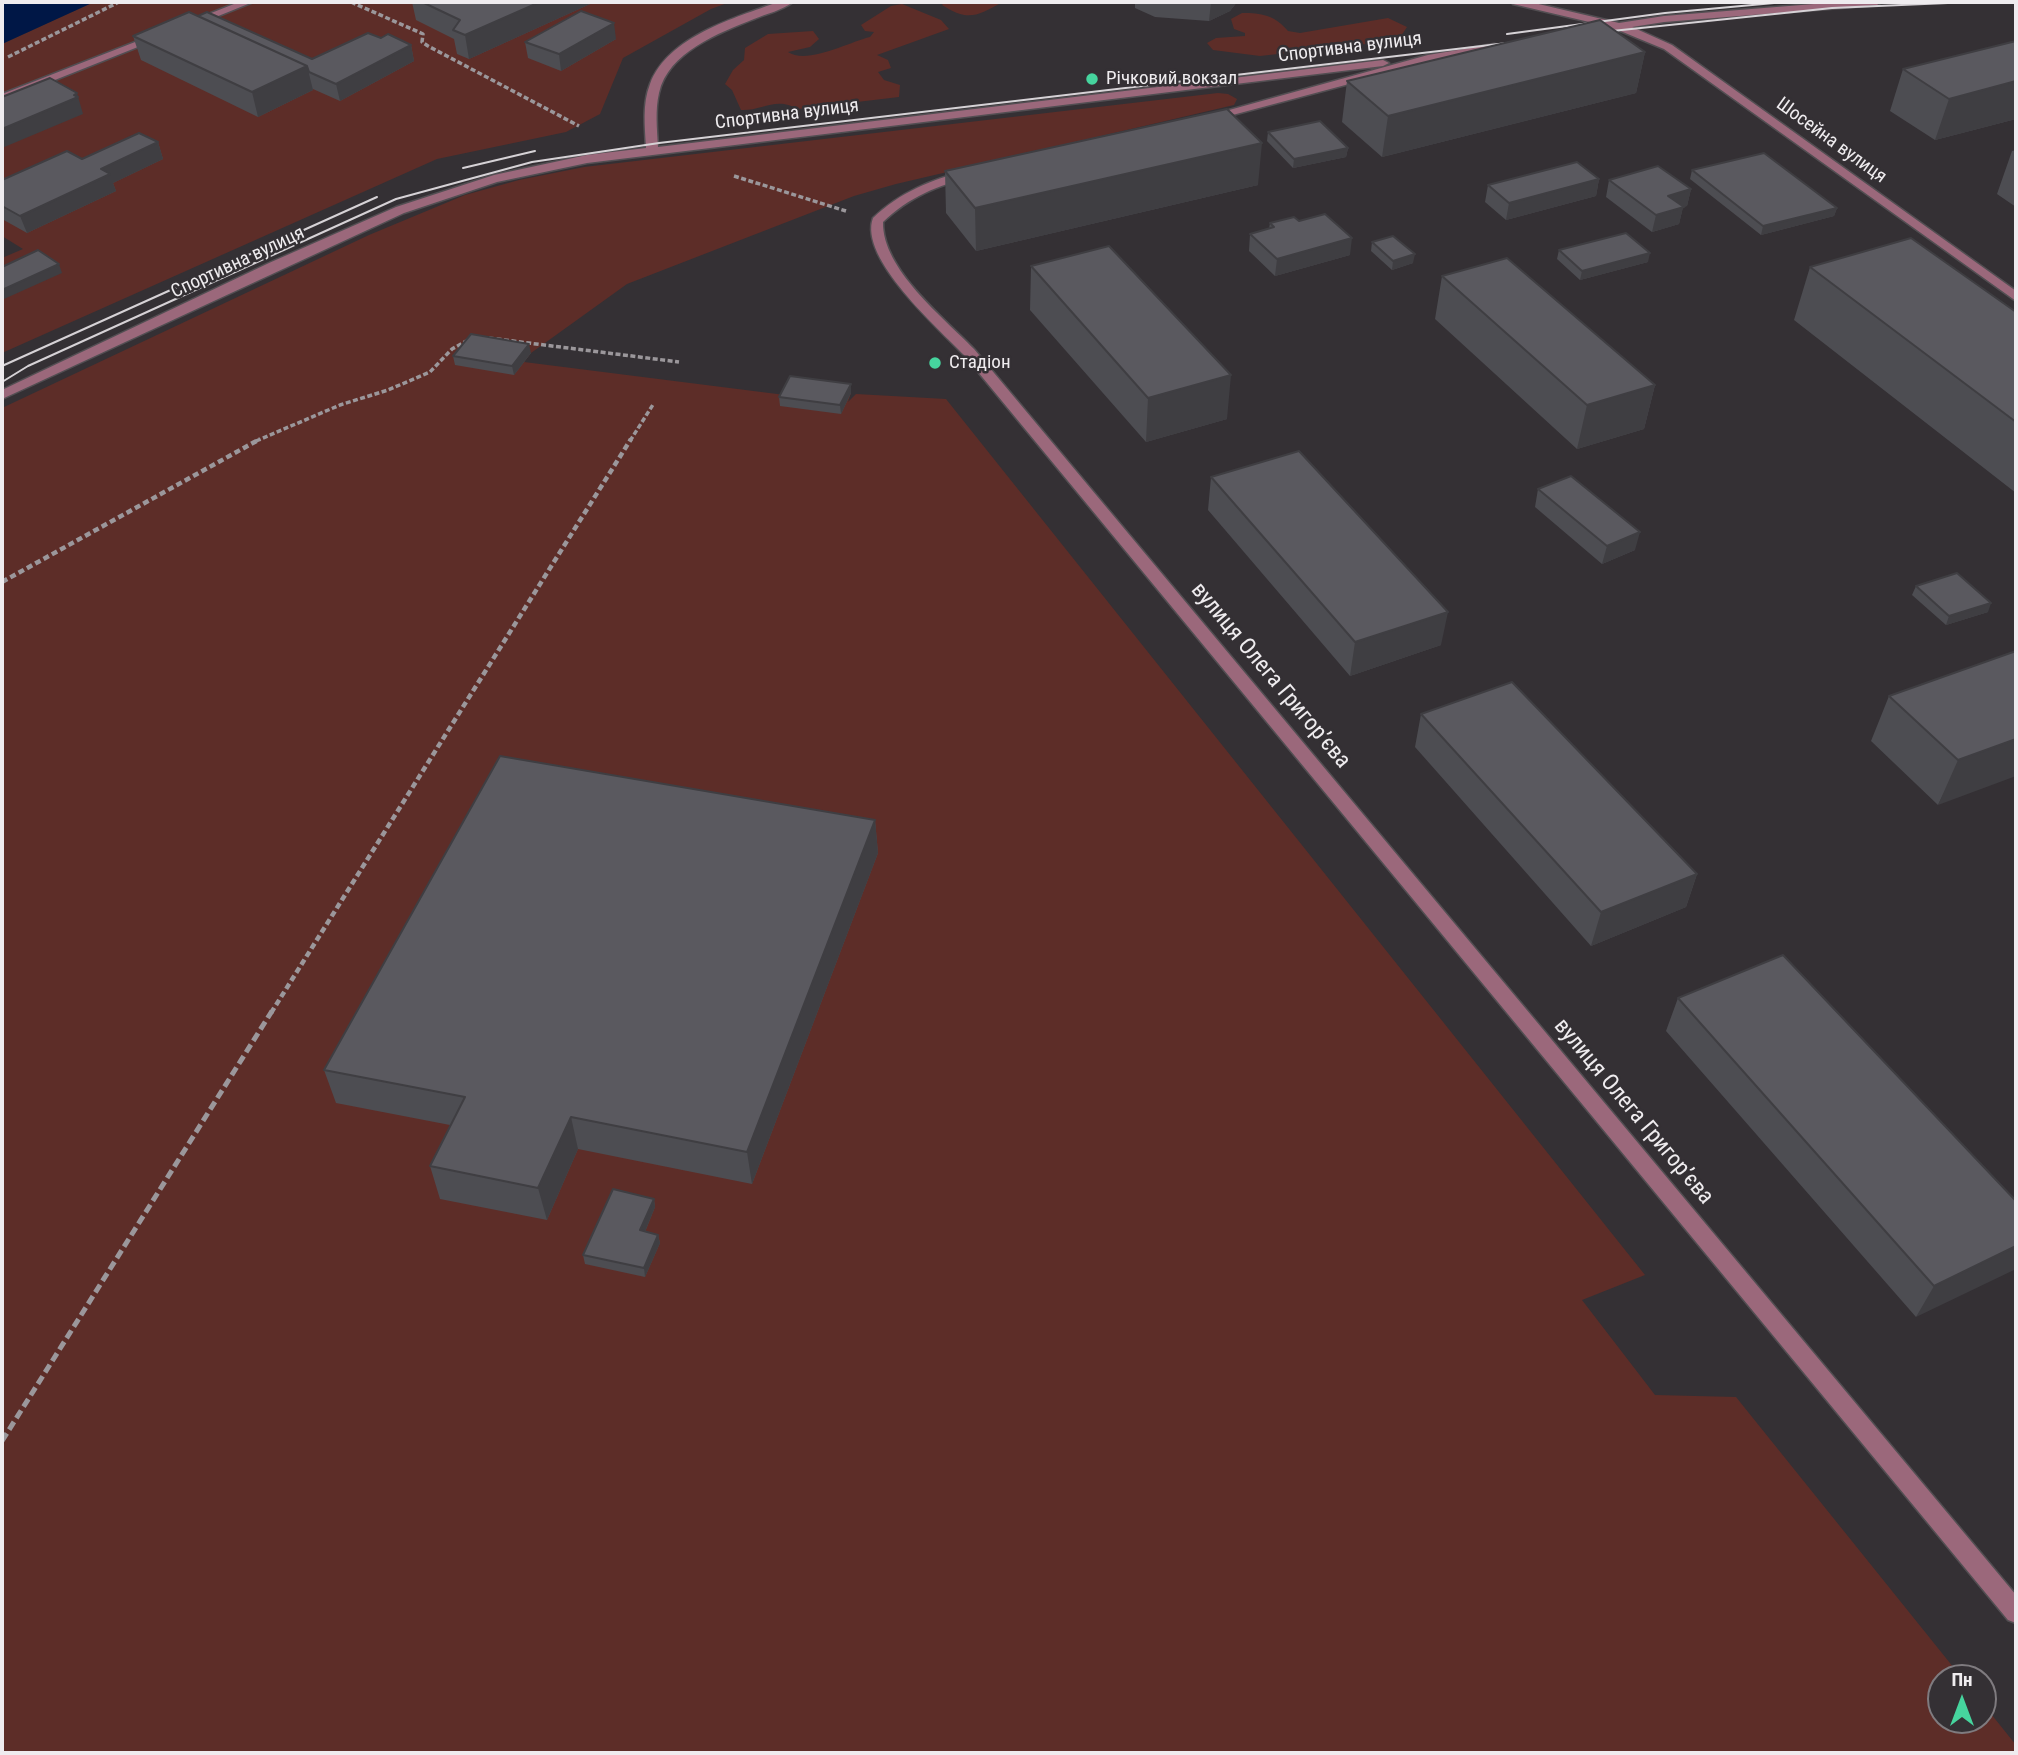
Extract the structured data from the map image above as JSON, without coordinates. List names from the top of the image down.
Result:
{
  "streets": {
    "street": ["Спортивна вулиця", "Шосейна вулиця", "вулиця Олега Григорʼєва"]
  },
  "places": ["Річковий вокзал", "Стадіон"],
  "north": "top"
}
